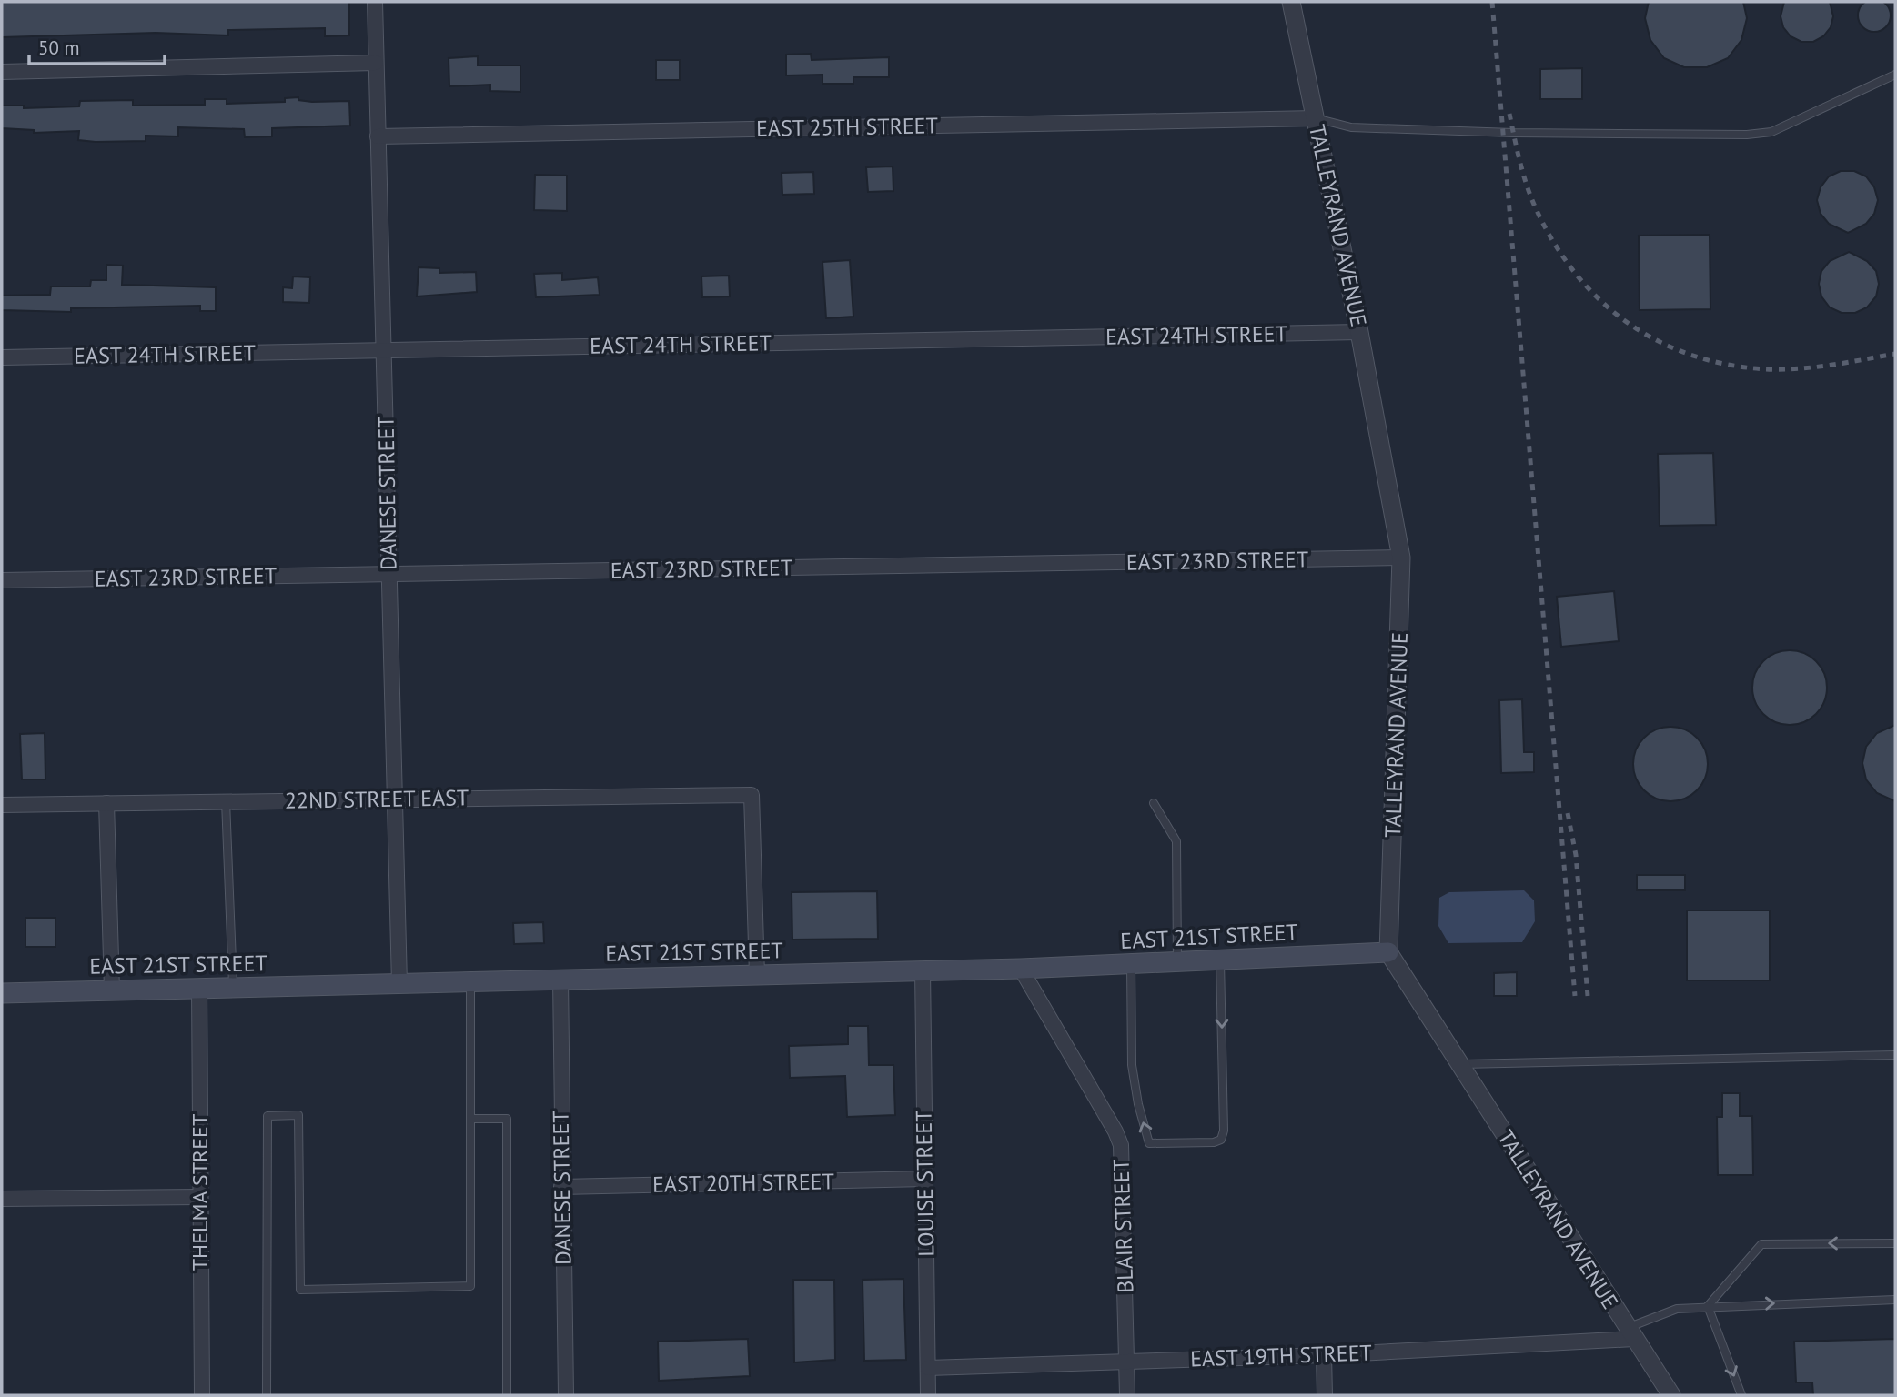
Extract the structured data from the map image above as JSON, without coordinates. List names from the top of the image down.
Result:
{
  "streets": {
    "main road": ["EAST 21ST STREET"],
    "street": [
      "EAST 25TH STREET",
      "TALLEYRAND AVENUE",
      "EAST 24TH STREET",
      "DANESE STREET",
      "EAST 23RD STREET",
      "22ND STREET EAST",
      "EAST 20TH STREET",
      "LOUISE STREET",
      "THELMA STREET",
      "BLAIR STREET",
      "EAST 19TH STREET"
    ]
  },
  "crossings": [
    ["EAST 25TH STREET", "TALLEYRAND AVENUE"],
    ["EAST 25TH STREET", "DANESE STREET"],
    ["TALLEYRAND AVENUE", "EAST 24TH STREET"],
    ["TALLEYRAND AVENUE", "EAST 23RD STREET"],
    ["TALLEYRAND AVENUE", "EAST 21ST STREET"],
    ["TALLEYRAND AVENUE", "EAST 19TH STREET"],
    ["EAST 24TH STREET", "DANESE STREET"],
    ["DANESE STREET", "EAST 23RD STREET"],
    ["DANESE STREET", "22ND STREET EAST"],
    ["DANESE STREET", "EAST 21ST STREET"],
    ["DANESE STREET", "EAST 20TH STREET"],
    ["22ND STREET EAST", "EAST 21ST STREET"],
    ["EAST 21ST STREET", "LOUISE STREET"],
    ["EAST 21ST STREET", "THELMA STREET"],
    ["EAST 21ST STREET", "BLAIR STREET"],
    ["EAST 20TH STREET", "LOUISE STREET"],
    ["LOUISE STREET", "EAST 19TH STREET"],
    ["BLAIR STREET", "EAST 19TH STREET"]
  ],
  "scale_bar": "50 m"
}
